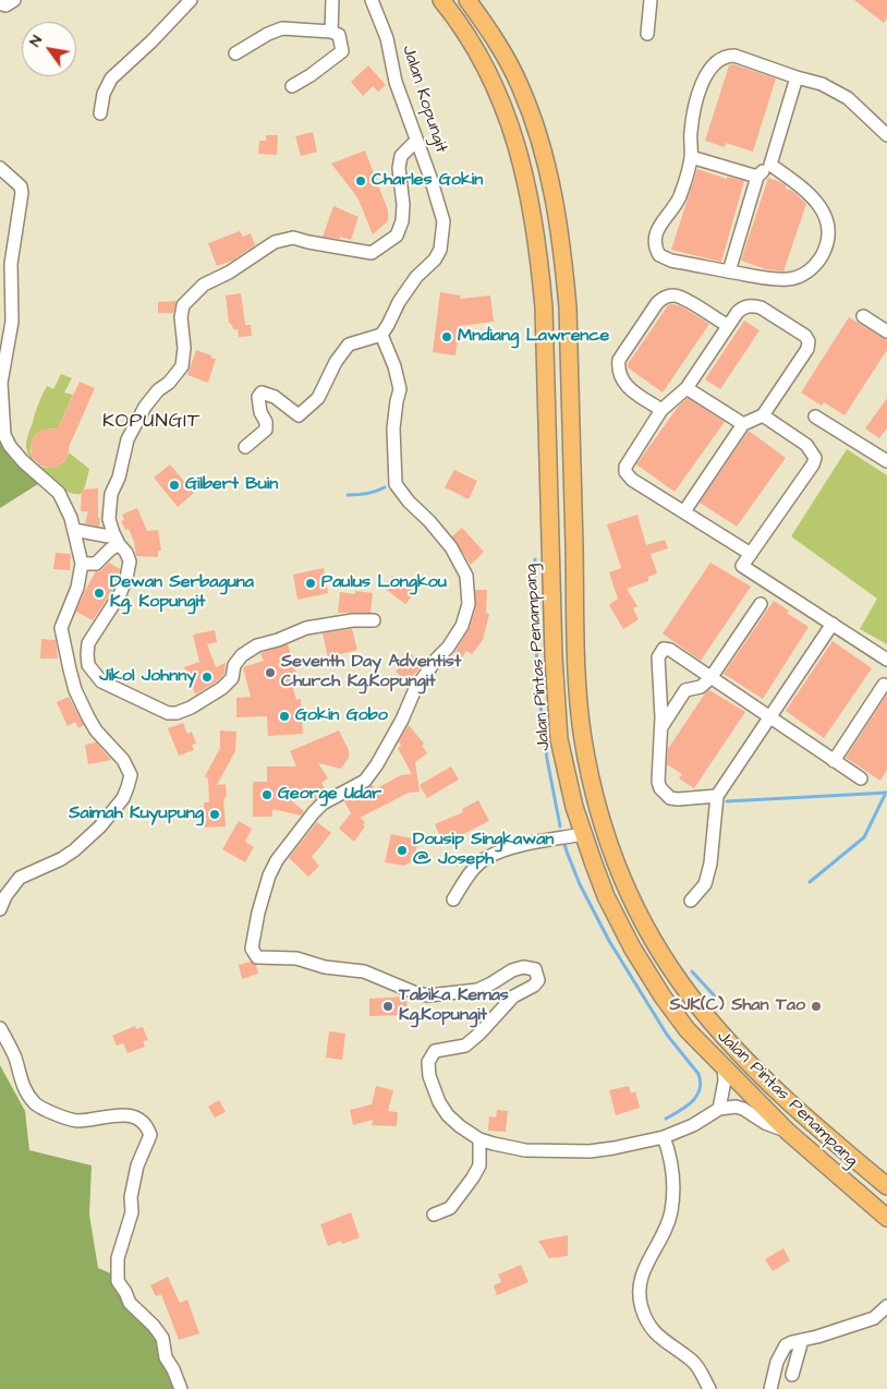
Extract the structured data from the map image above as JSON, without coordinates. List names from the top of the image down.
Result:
{
  "streets": {
    "main road": ["Jalan Pintas Penampang"],
    "street": ["Jalan Kopungit"]
  },
  "districts": ["KOPUNGIT"],
  "places": [
    "Charles Gokin",
    "Mndiang Lawrence",
    "Gilbert Buin",
    "Paulus Longkou",
    "Dewan Serbaguna Kg. Kopungit",
    "Seventh Day Adventist Church Kg.Kopungit",
    "Jikol Johnny",
    "Gokin Gobo",
    "George Udar",
    "Saimah Kuyupung",
    "Dousip Singkawan @ Joseph",
    "Tabika Kemas Kg.Kopungit",
    "SJK(C) Shan Tao"
  ],
  "north": "top left"
}
